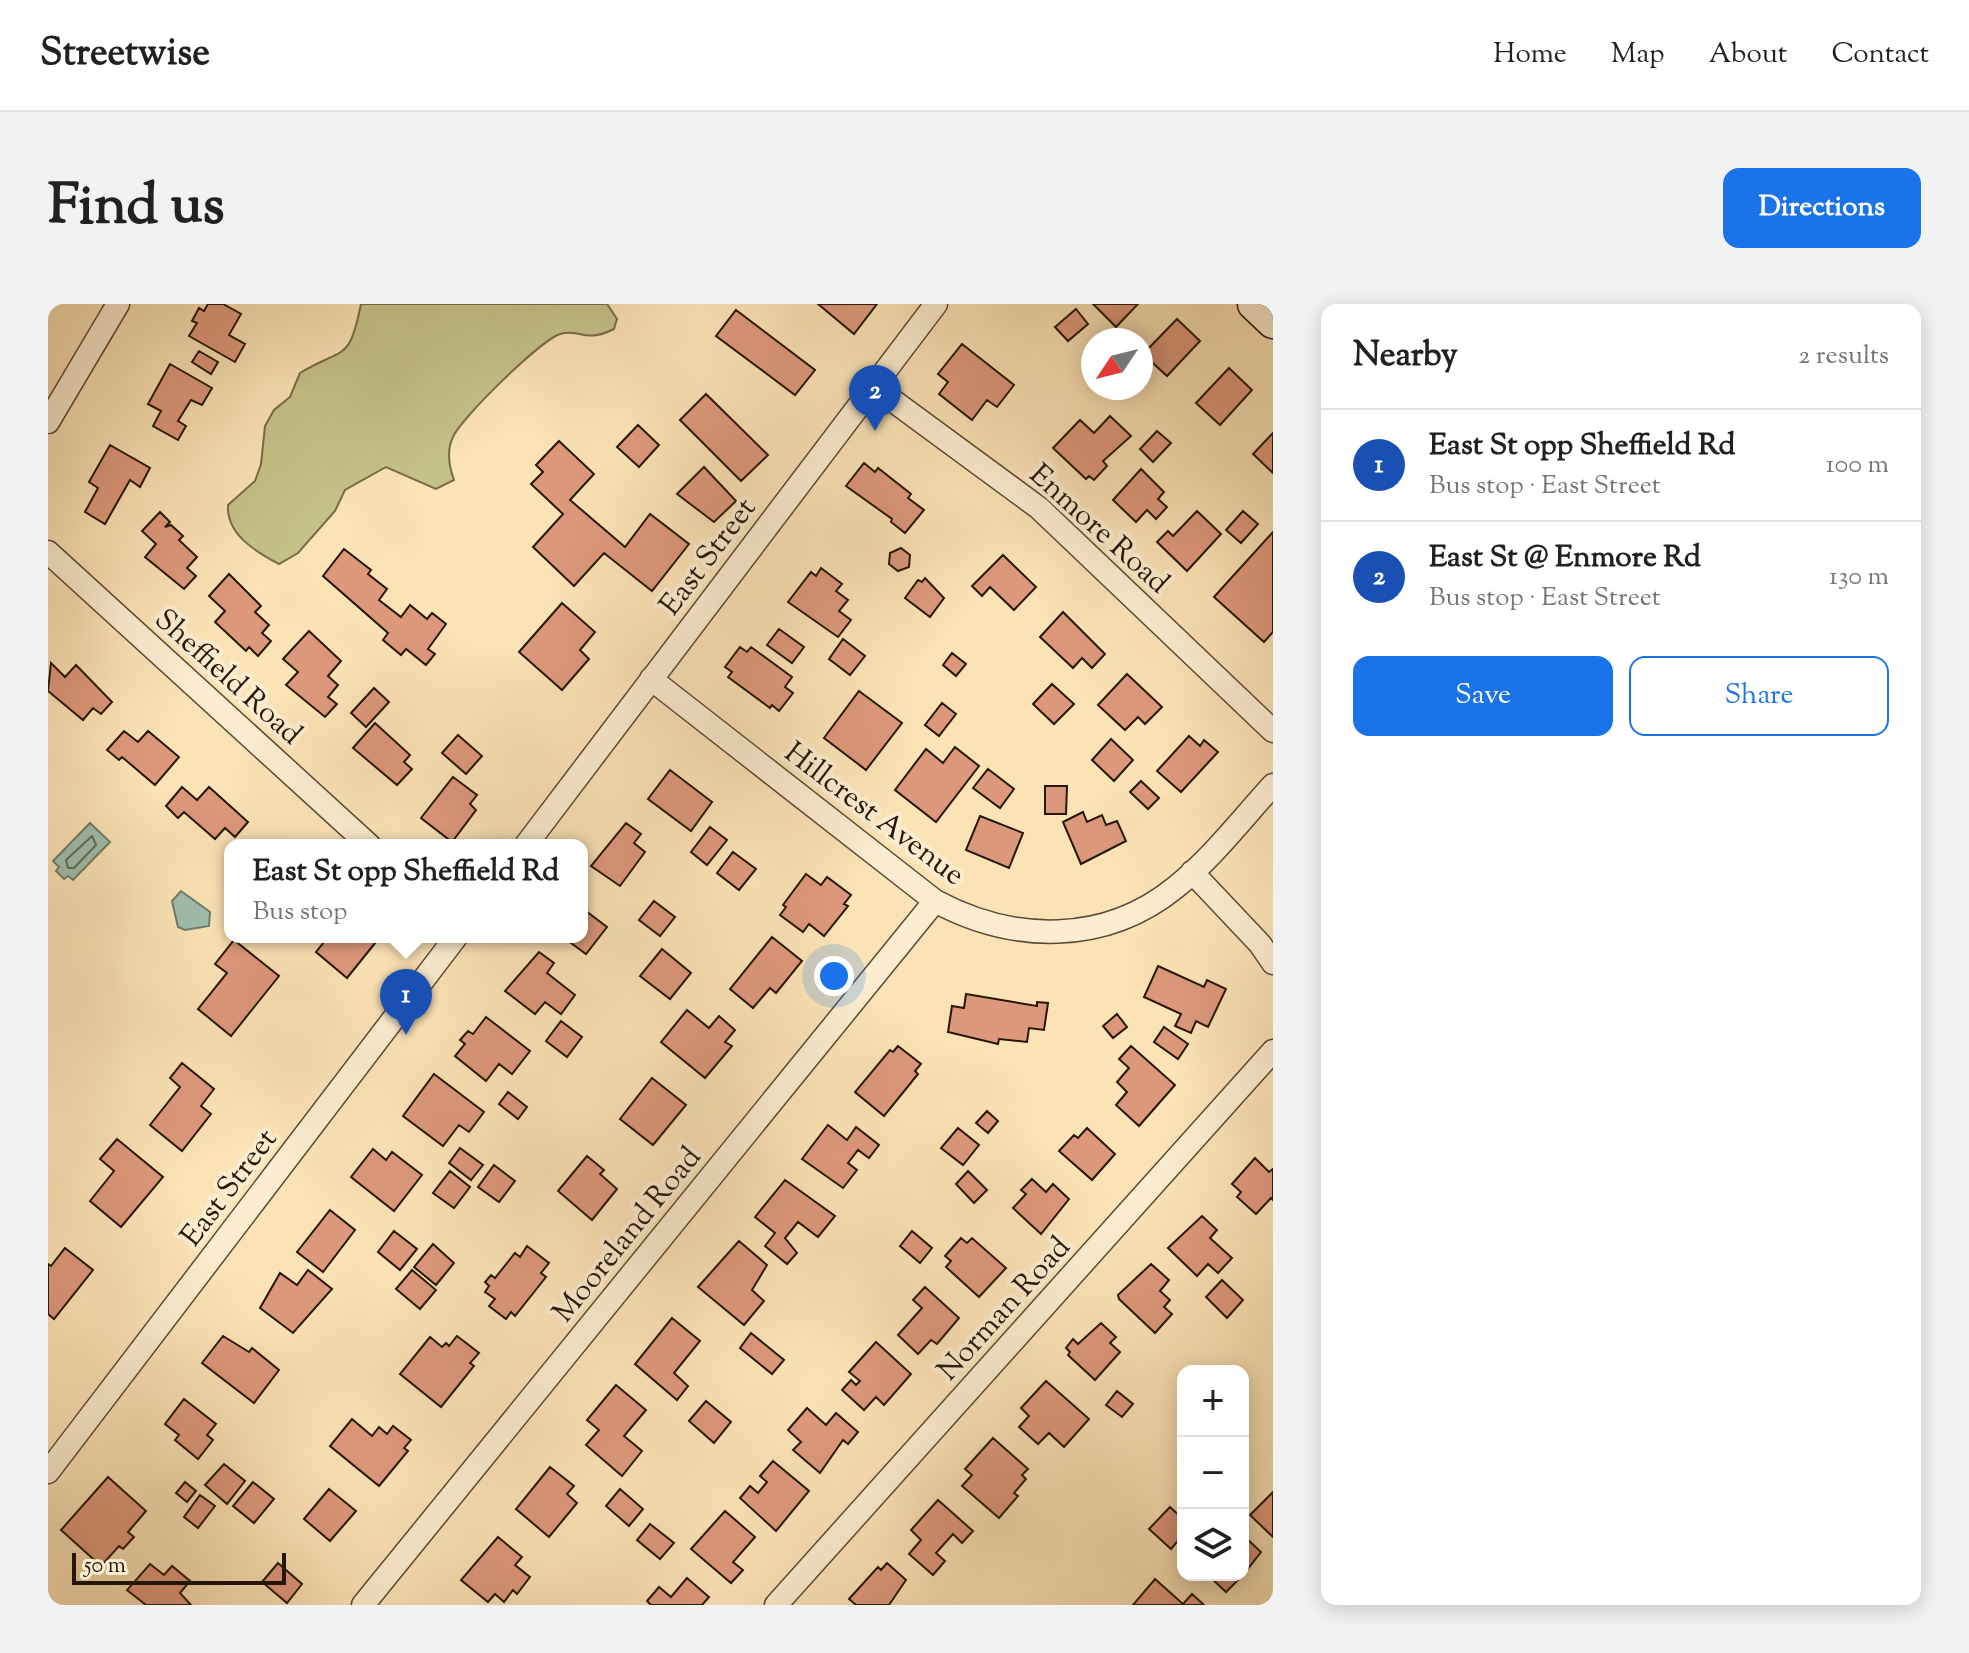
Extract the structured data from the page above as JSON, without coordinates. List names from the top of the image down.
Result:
{
  "streets": {
    "street": [
      "Enmore Road",
      "East Street",
      "Sheffield Road",
      "Hillcrest Avenue",
      "Mooreland Road",
      "Norman Road"
    ]
  },
  "crossings": [
    ["Enmore Road", "East Street"],
    ["East Street", "Hillcrest Avenue"],
    ["Hillcrest Avenue", "Mooreland Road"]
  ],
  "scale_bar": "50 m",
  "north": "bottom left",
  "page": {
    "header": "Streetwise",
    "nav": [
      "Home",
      "Map",
      "About",
      "Contact"
    ],
    "title": "Find us",
    "buttons": [
      "Directions",
      ["Save", "Share"]
    ],
    "heading": ["Nearby", "2 results"],
    "pins": ["2", "1"],
    "list": [
      {
        "mark": "1",
        "name": "East St opp Sheffield Rd",
        "note": "Bus stop · East Street",
        "value": "100 m"
      },
      {
        "mark": "2",
        "name": "East St @ Enmore Rd",
        "note": "Bus stop · East Street",
        "value": "130 m"
      }
    ],
    "popup": ["East St opp Sheffield Rd", "Bus stop"],
    "map_buttons": ["+", "−"],
    "scale": "50 m"
  }
}
